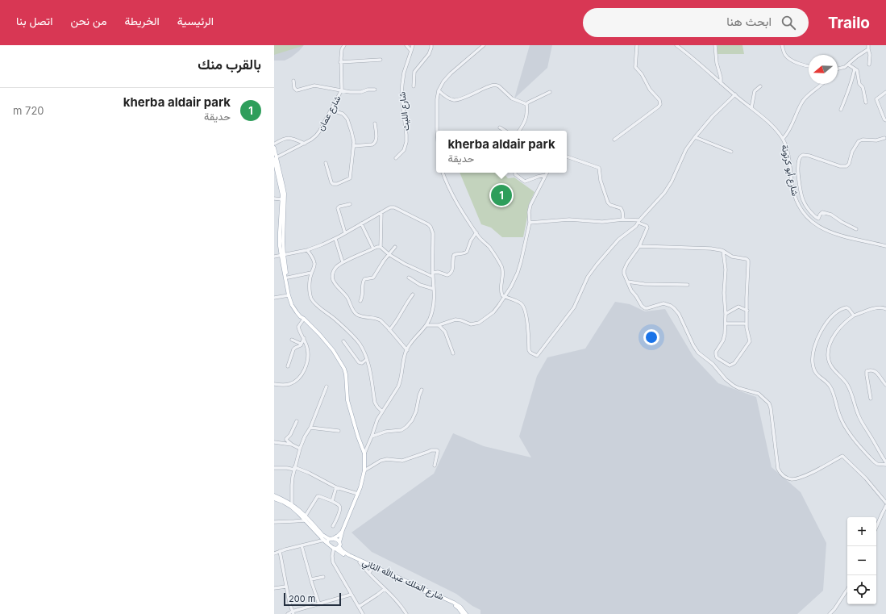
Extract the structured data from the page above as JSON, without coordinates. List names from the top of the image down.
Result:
{
  "streets": {
    "main road": ["شارع الملك عبدالله الثاني"],
    "street": ["شارع الليث", "شارع عمان", "شارع أبو كرتونة"]
  },
  "scale_bar": "200 m",
  "north": "left",
  "page": {
    "header": "Trailo",
    "search": "ابحث هنا",
    "nav": [
      "الرئيسية",
      "الخريطة",
      "من نحن",
      "اتصل بنا"
    ],
    "heading": "بالقرب منك",
    "list": [
      {
        "mark": "1",
        "name": "kherba aldair park",
        "note": "حديقة",
        "value": "720 m"
      }
    ],
    "popup": ["kherba aldair park", "حديقة"],
    "pins": "1",
    "map_buttons": ["+", "−"],
    "scale": "200 m"
  }
}
